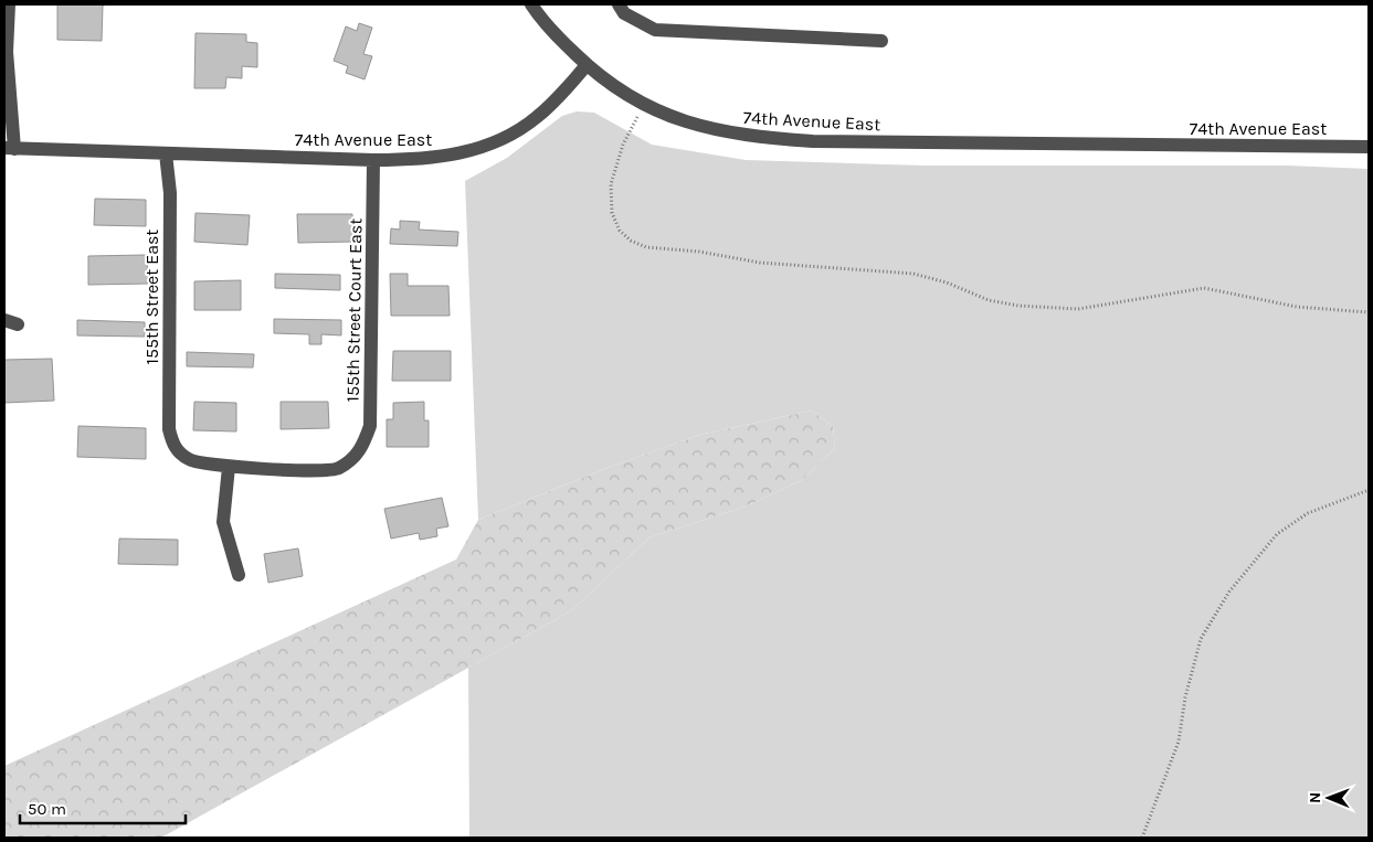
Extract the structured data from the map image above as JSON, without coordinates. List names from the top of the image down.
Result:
{
  "streets": {
    "street": ["74th Avenue East", "155th Street East", "155th Street Court East"]
  },
  "crossings": [
    ["74th Avenue East", "155th Street East"],
    ["74th Avenue East", "155th Street Court East"],
    ["155th Street East", "155th Street Court East"]
  ],
  "scale_bar": "50 m",
  "north": "left"
}
